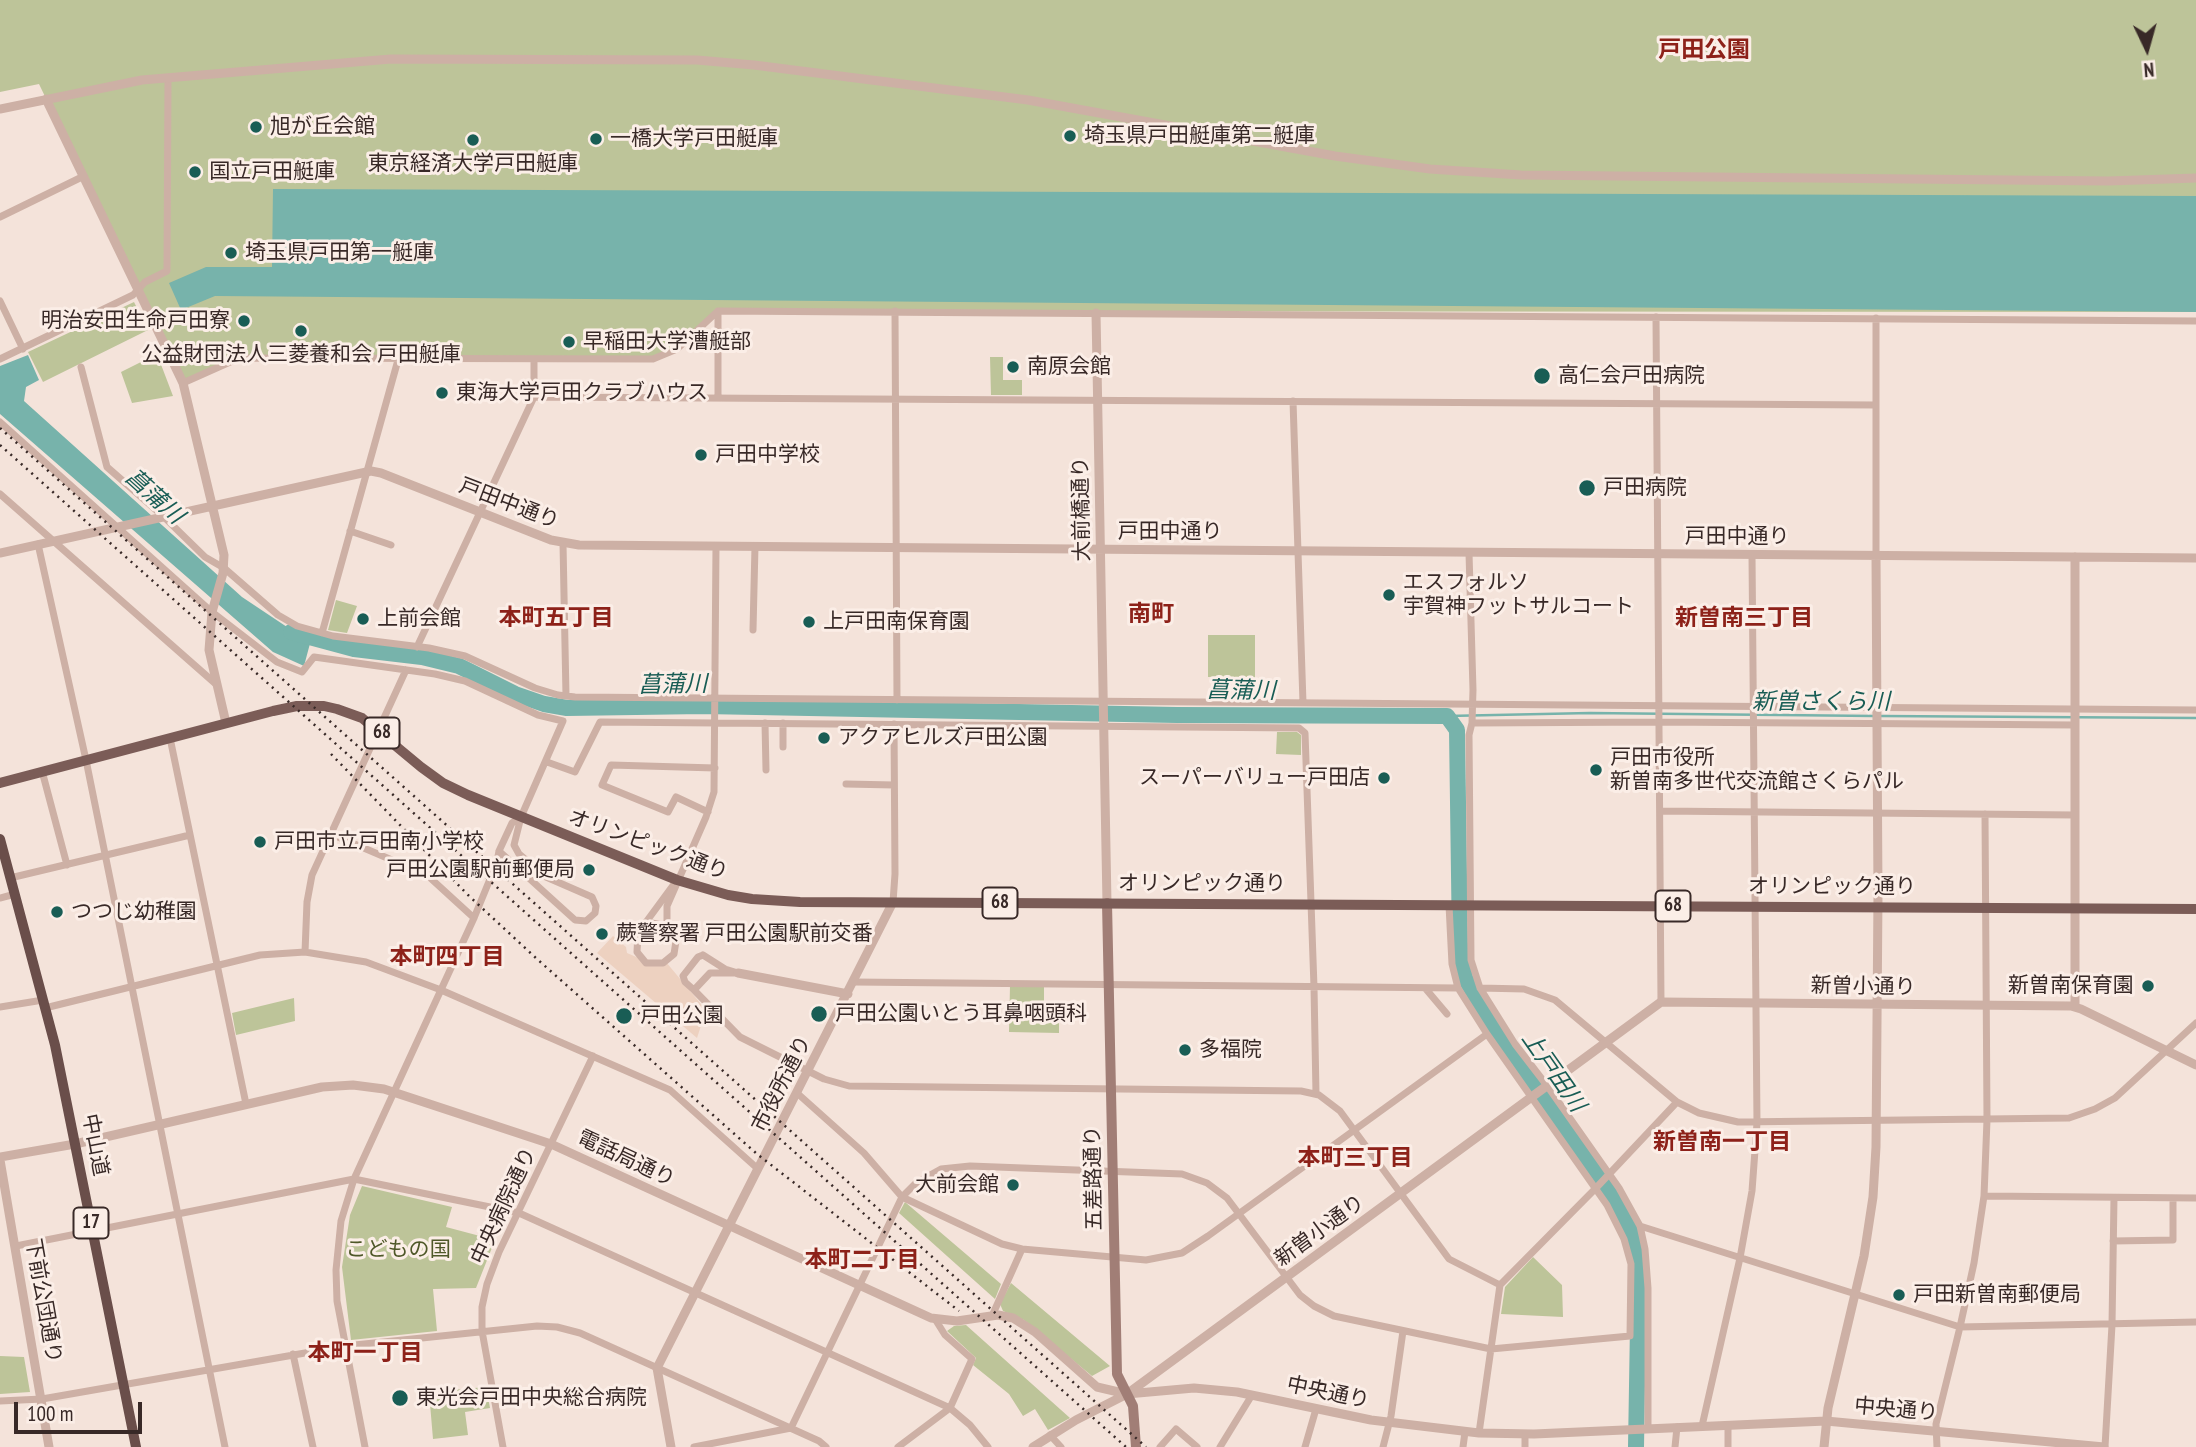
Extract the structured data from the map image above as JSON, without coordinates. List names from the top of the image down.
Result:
{
  "streets": {
    "highway": ["中山道", "17"],
    "main road": ["68", "オリンピック通り", "五差路通り"],
    "street": [
      "戸田中通り",
      "大前橋通り",
      "新曽小通り",
      "市役所通り",
      "電話局通り",
      "中央病院通り",
      "下前公団通り",
      "中央通り"
    ]
  },
  "crossings": [
    ["戸田中通り", "大前橋通り"],
    ["68", "オリンピック通り"],
    ["オリンピック通り", "市役所通り"],
    ["オリンピック通り", "五差路通り"],
    ["新曽小通り", "電話局通り"],
    ["新曽小通り", "五差路通り"],
    ["新曽小通り", "中央通り"],
    ["市役所通り", "電話局通り"],
    ["中山道", "電話局通り"],
    ["中山道", "17"],
    ["電話局通り", "五差路通り"],
    ["電話局通り", "中央病院通り"],
    ["電話局通り", "下前公団通り"],
    ["電話局通り", "中央通り"],
    ["五差路通り", "中央通り"]
  ],
  "districts": [
    "戸田公園",
    "南町",
    "本町五丁目",
    "新曽南三丁目",
    "本町四丁目",
    "新曽南一丁目",
    "本町三丁目",
    "本町二丁目",
    "本町一丁目"
  ],
  "water": ["菖蒲川", "新曽さくら川", "上戸田川"],
  "parks": ["こどもの国"],
  "places": [
    "旭が丘会館",
    "埼玉県戸田艇庫第二艇庫",
    "一橋大学戸田艇庫",
    "東京経済大学戸田艇庫",
    "国立戸田艇庫",
    "埼玉県戸田第一艇庫",
    "明治安田生命戸田寮",
    "公益財団法人三菱養和会 戸田艇庫",
    "早稲田大学漕艇部",
    "南原会館",
    "高仁会戸田病院",
    "東海大学戸田クラブハウス",
    "戸田中学校",
    "戸田病院",
    "エスフォルソ 宇賀神フットサルコート",
    "上前会館",
    "上戸田南保育園",
    "アクアヒルズ戸田公園",
    "戸田市役所 新曽南多世代交流館さくらパル",
    "スーパーバリュー戸田店",
    "戸田市立戸田南小学校",
    "戸田公園駅前郵便局",
    "つつじ幼稚園",
    "蕨警察署 戸田公園駅前交番",
    "新曽南保育園",
    "戸田公園いとう耳鼻咽頭科",
    "戸田公園",
    "多福院",
    "大前会館",
    "戸田新曽南郵便局",
    "東光会戸田中央総合病院"
  ],
  "scale_bar": "100 m",
  "north": "bottom"
}
